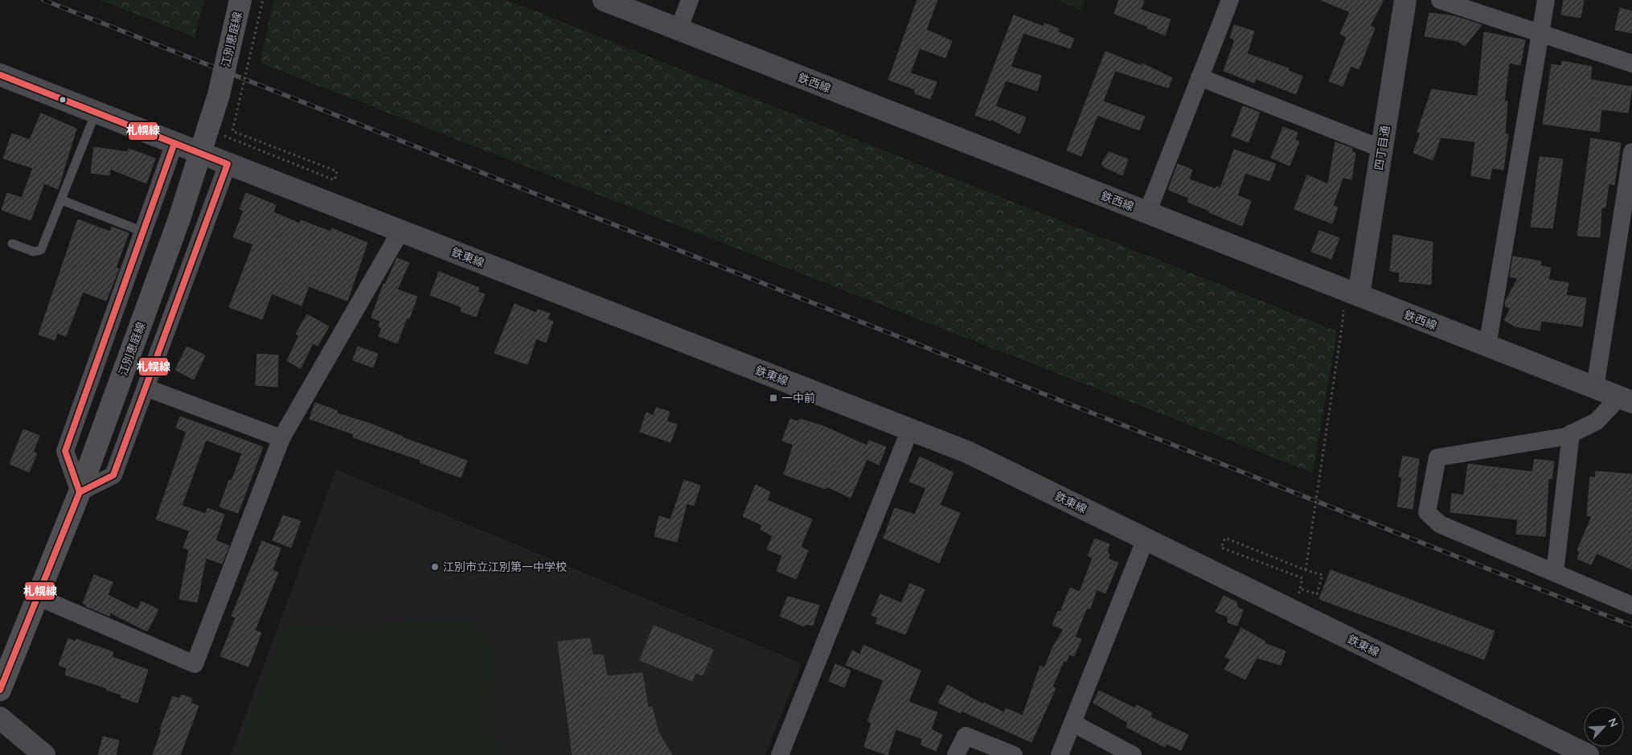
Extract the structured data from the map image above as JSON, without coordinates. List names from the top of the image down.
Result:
{
  "streets": {
    "main road": ["江別恵庭線"],
    "street": ["鉄西線", "四丁目通", "鉄東線"]
  },
  "crossings": [
    ["鉄西線", "四丁目通"]
  ],
  "places": {
    "transit": ["一中前"],
    "other": ["江別市立江別第一中学校"]
  },
  "lines": ["transit line 札幌線"],
  "north": "top right"
}
